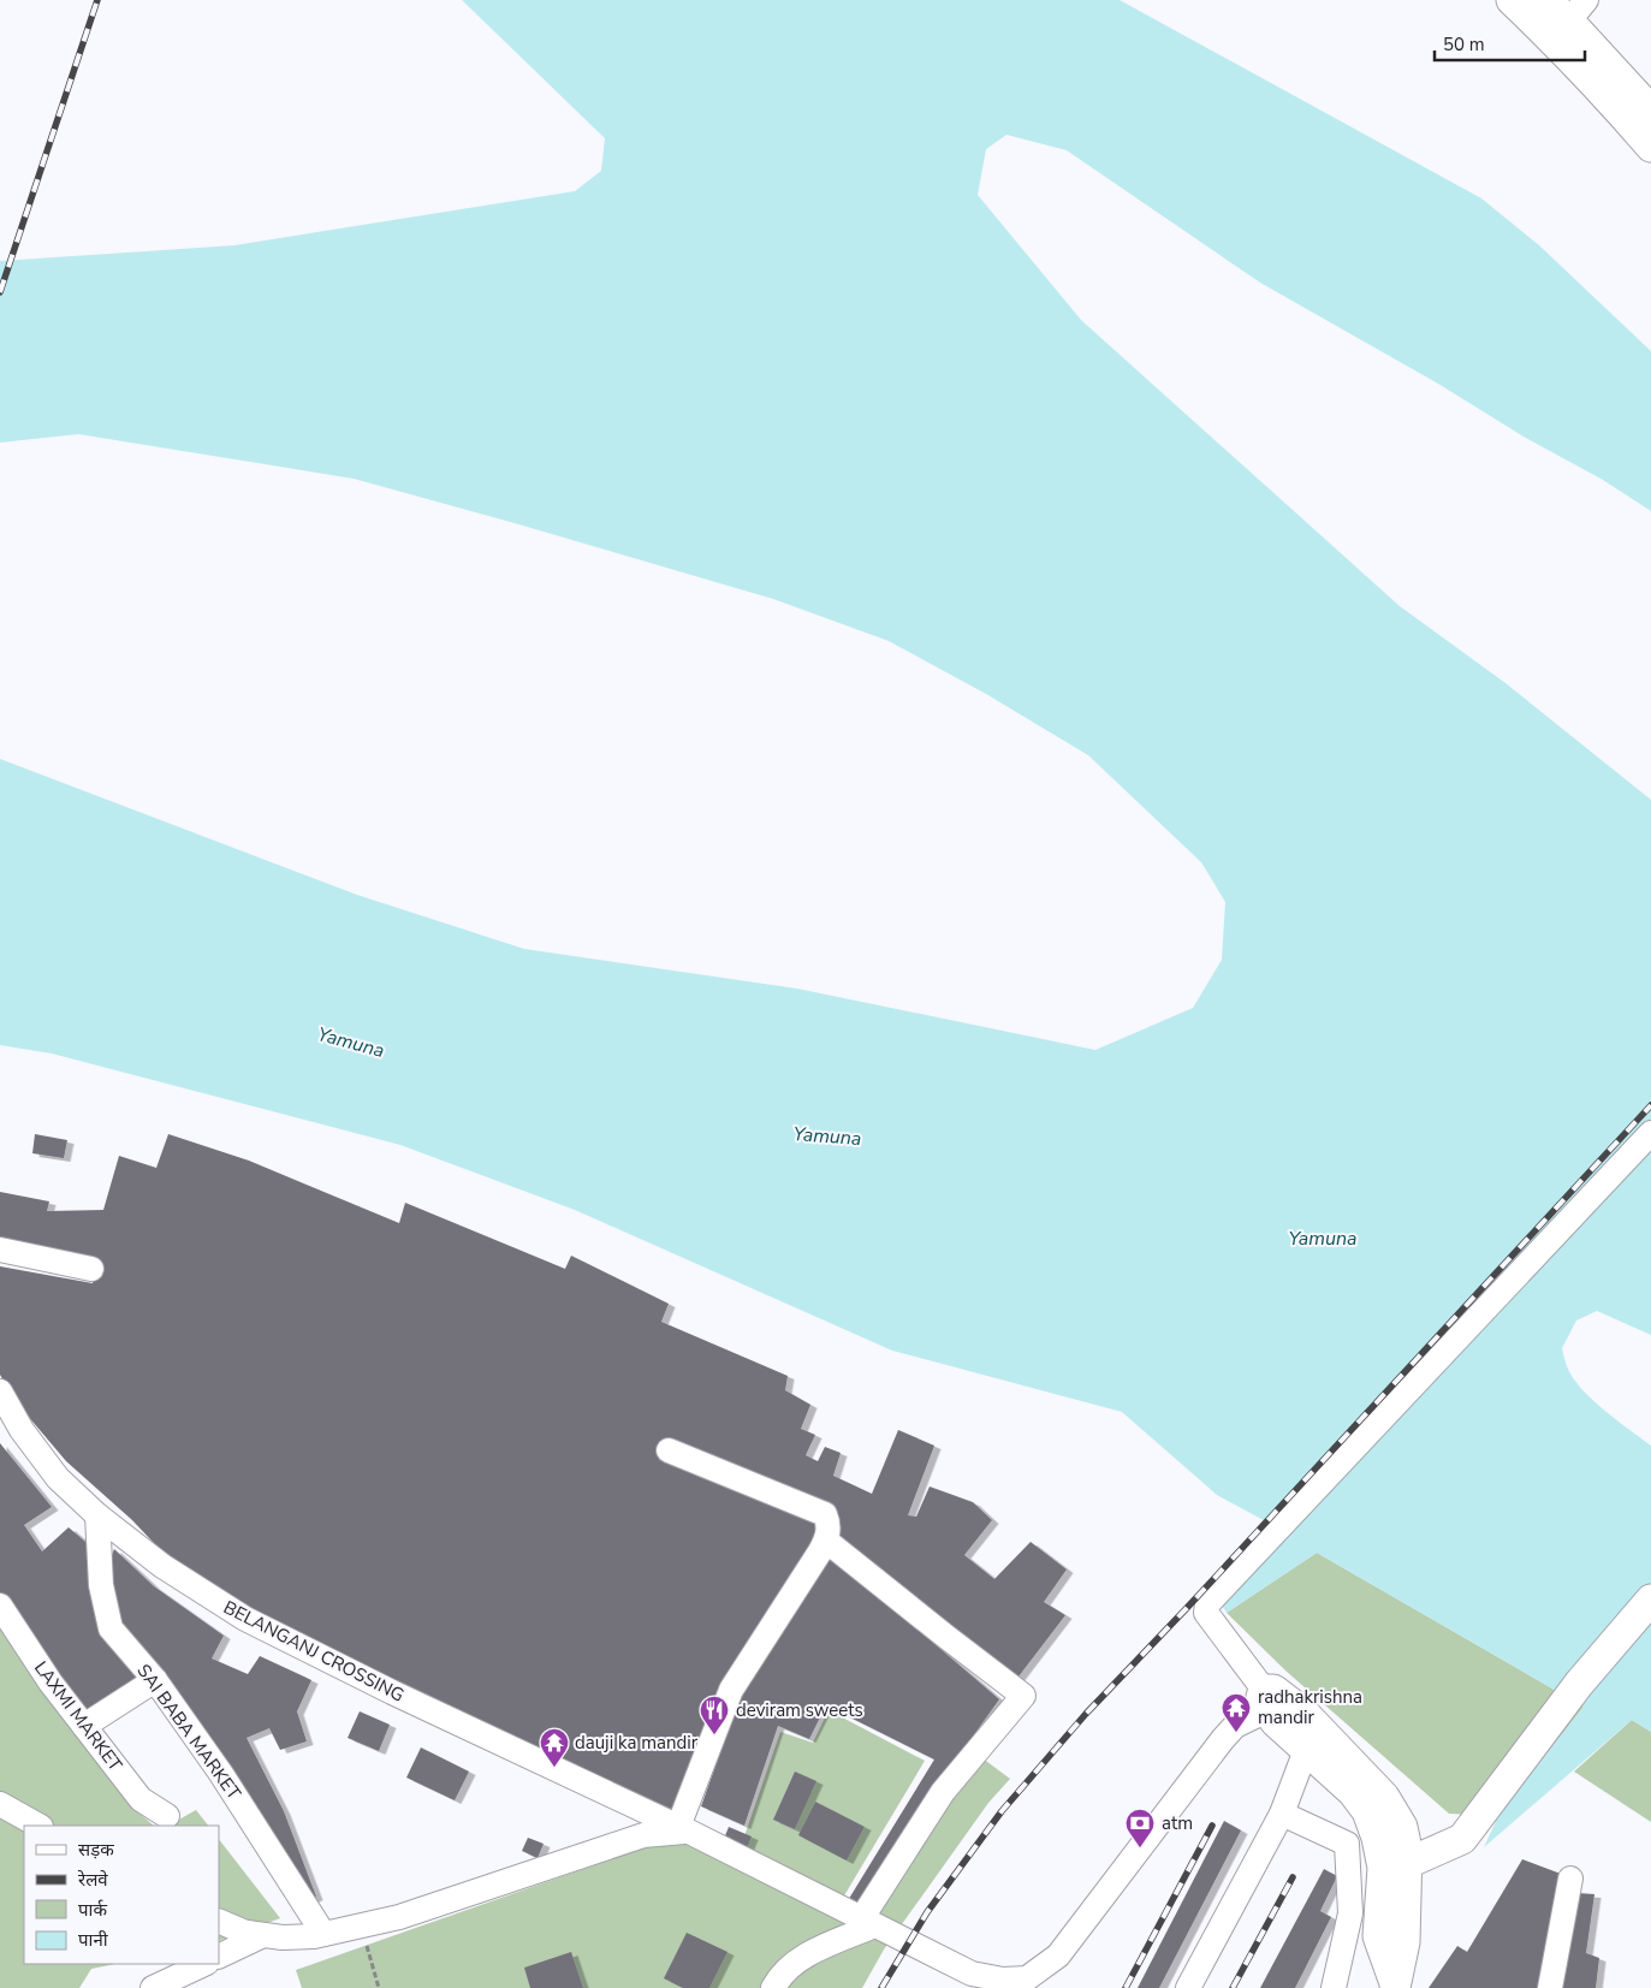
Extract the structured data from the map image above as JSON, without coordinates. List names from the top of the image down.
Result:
{
  "streets": {
    "street": ["BELANGANJ CROSSING", "LAXMI MARKET", "SAI BABA MARKET"]
  },
  "crossings": [
    ["BELANGANJ CROSSING", "SAI BABA MARKET"]
  ],
  "water": ["Yamuna"],
  "places": {
    "temple": ["radhakrishna mandir", "dauji ka mandir"],
    "restaurant": ["deviram sweets"],
    "bank": ["atm"]
  },
  "legend": [
    "सड़क",
    "रेलवे",
    "पार्क",
    "पानी"
  ],
  "scale_bar": "50 m"
}
